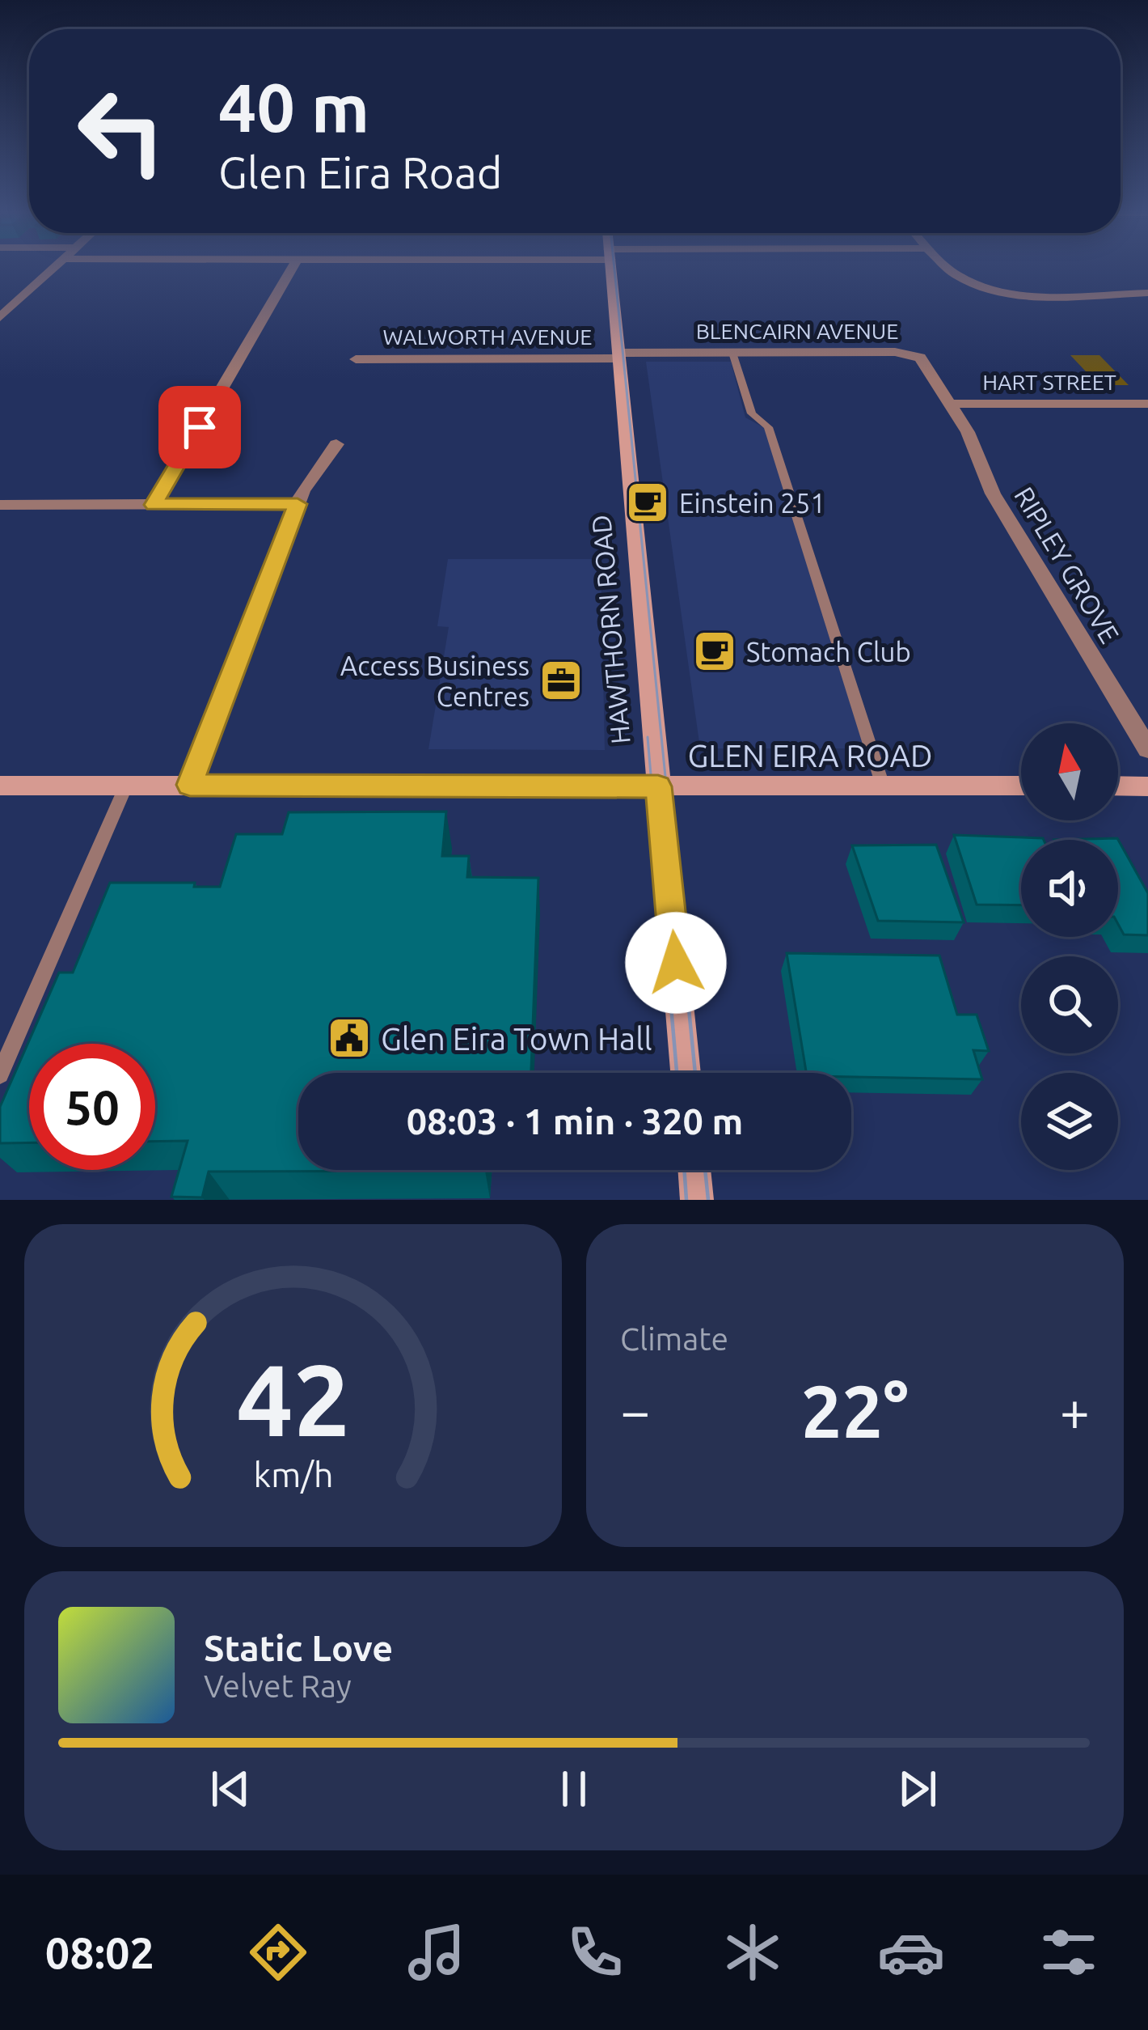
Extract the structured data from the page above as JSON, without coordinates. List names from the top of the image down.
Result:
{
  "streets": {
    "main road": ["HAWTHORN ROAD", "GLEN EIRA ROAD"],
    "street": [
      "BLENCAIRN AVENUE",
      "WALWORTH AVENUE",
      "HART STREET",
      "RIPLEY GROVE"
    ]
  },
  "crossings": [
    ["BLENCAIRN AVENUE", "WALWORTH AVENUE"],
    ["BLENCAIRN AVENUE", "HART STREET"],
    ["BLENCAIRN AVENUE", "RIPLEY GROVE"],
    ["BLENCAIRN AVENUE", "HAWTHORN ROAD"],
    ["WALWORTH AVENUE", "HAWTHORN ROAD"],
    ["HART STREET", "RIPLEY GROVE"],
    ["HAWTHORN ROAD", "GLEN EIRA ROAD"]
  ],
  "places": {
    "cafe": ["Einstein 251", "Stomach Club"],
    "office": ["Access Business Centres"],
    "public building": ["Glen Eira Town Hall"]
  },
  "north": "top",
  "page": {
    "turn": ["40 m", "Glen Eira Road"],
    "limit": "50",
    "trip": "08:03 · 1 min · 320 m",
    "tile": "Climate",
    "heat": ["−", "22°", "+"],
    "song": ["Static Love", "Velvet Ray"],
    "tabs": "08:02",
    "gauge": ["42", "km/h"]
  }
}
